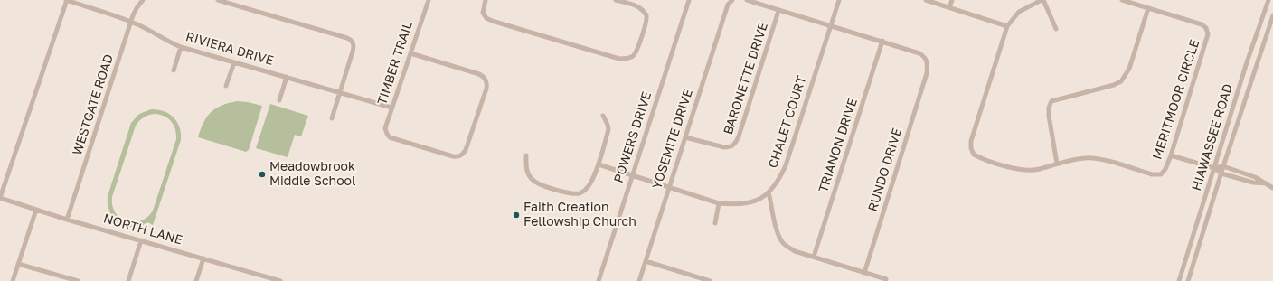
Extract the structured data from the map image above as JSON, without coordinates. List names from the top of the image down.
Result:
{
  "streets": {
    "street": [
      "RIVIERA DRIVE",
      "TIMBER TRAIL",
      "BARONETTE DRIVE",
      "MERITMOOR CIRCLE",
      "WESTGATE ROAD",
      "CHALET COURT",
      "POWERS DRIVE",
      "HIAWASSEE ROAD",
      "YOSEMITE DRIVE",
      "TRIANON DRIVE",
      "RUNDO DRIVE",
      "NORTH LANE"
    ]
  },
  "crossings": [
    ["RIVIERA DRIVE", "TIMBER TRAIL"],
    ["RIVIERA DRIVE", "WESTGATE ROAD"],
    ["BARONETTE DRIVE", "YOSEMITE DRIVE"],
    ["WESTGATE ROAD", "NORTH LANE"],
    ["CHALET COURT", "POWERS DRIVE"],
    ["CHALET COURT", "YOSEMITE DRIVE"],
    ["TRIANON DRIVE", "RUNDO DRIVE"]
  ],
  "places": ["Meadowbrook Middle School", "Faith Creation Fellowship Church"]
}
